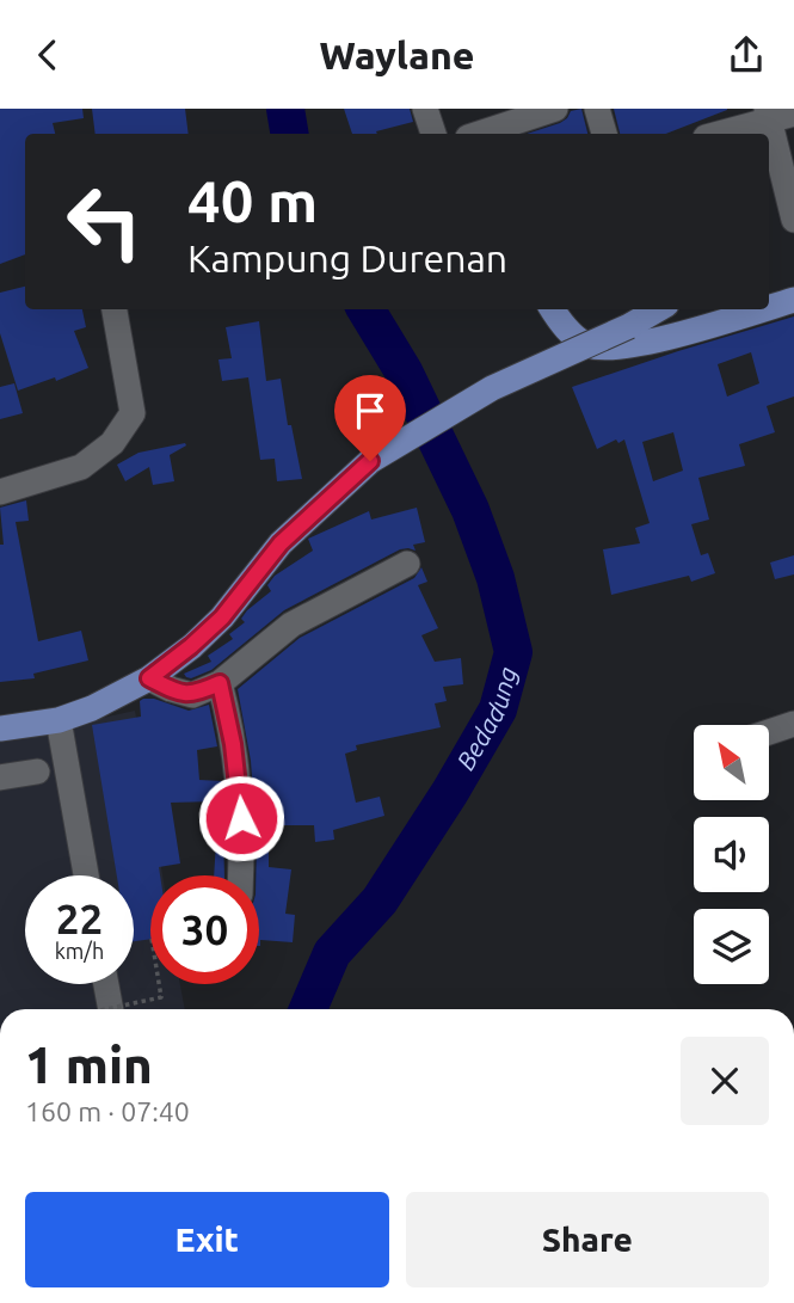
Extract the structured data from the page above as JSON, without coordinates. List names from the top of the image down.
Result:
{
  "water": ["Bedadung"],
  "north": "top left",
  "page": {
    "header": "Waylane",
    "turn": ["40 m", "Kampung Durenan"],
    "speed": "22 km/h",
    "limit": "30",
    "heading": ["1 min", "160 m · 07:40"],
    "buttons": ["Exit", "Share"]
  }
}
